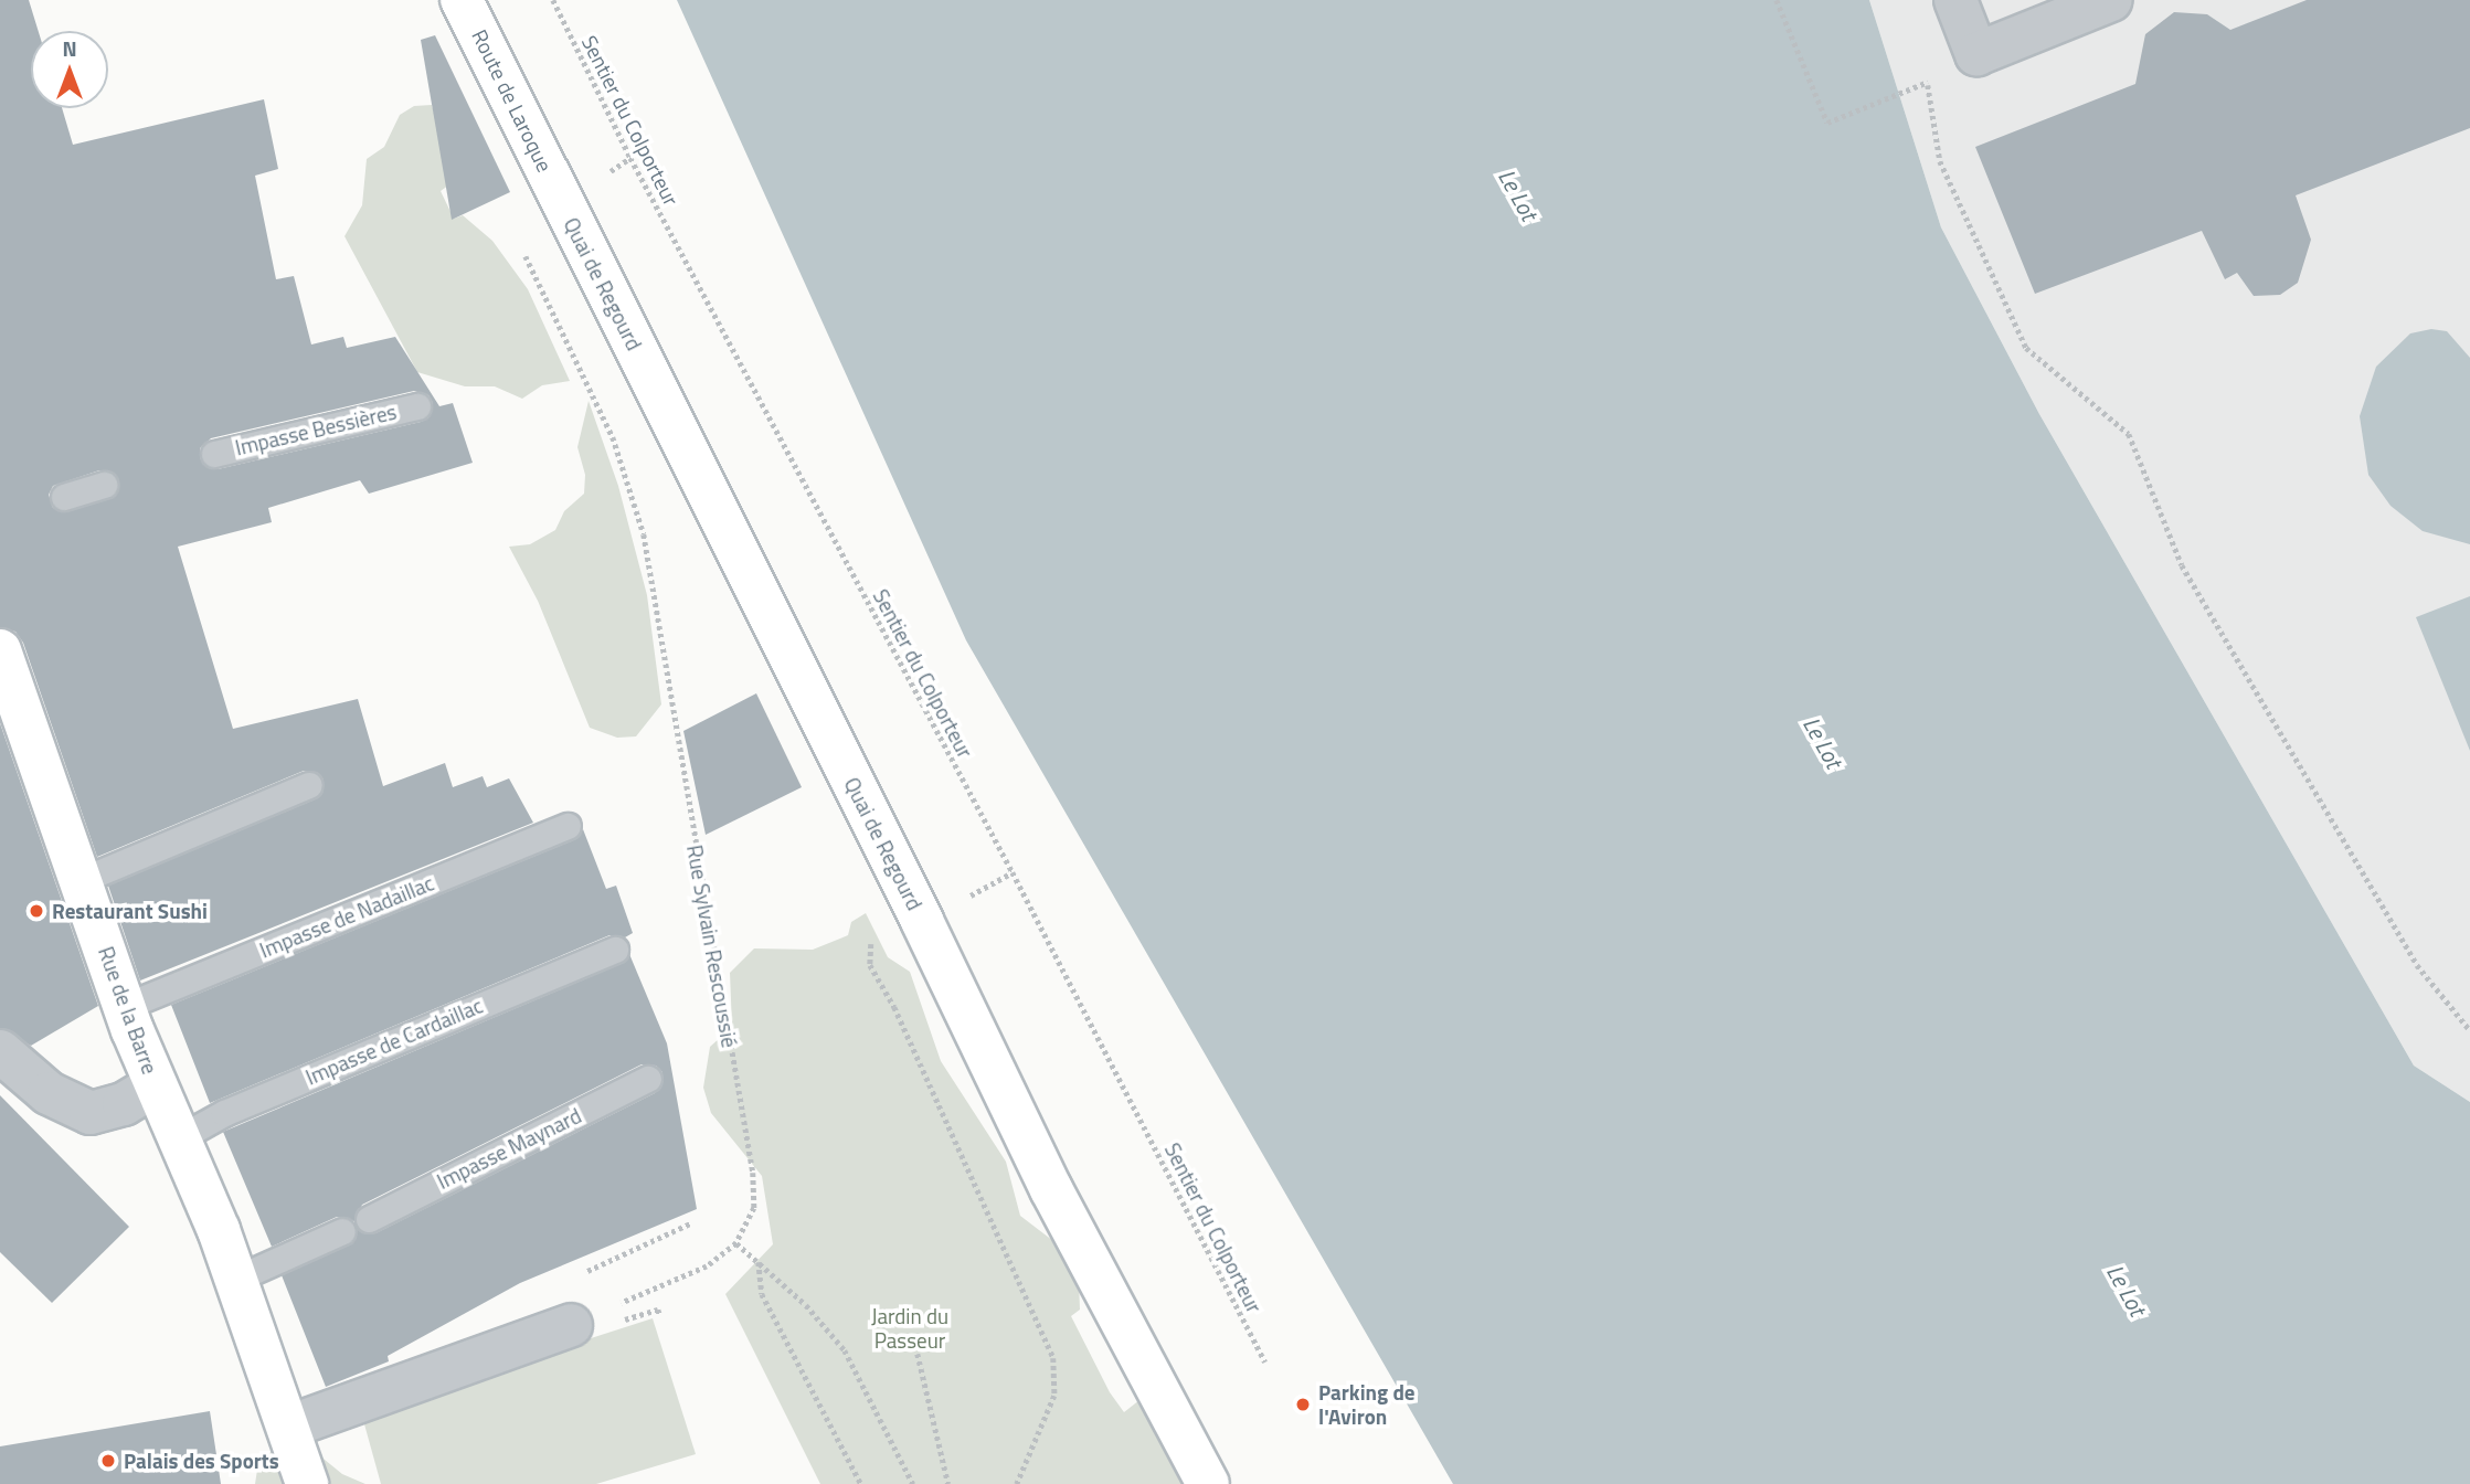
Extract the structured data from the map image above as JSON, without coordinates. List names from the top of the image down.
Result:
{
  "streets": {
    "main road": ["Route de Laroque", "Quai de Regourd", "Rue de la Barre"],
    "lane": [
      "Impasse Bessières",
      "Impasse de Nadaillac",
      "Impasse de Cardaillac",
      "Impasse Maynard"
    ],
    "path": ["Sentier du Colporteur", "Rue Sylvain Rescoussié"]
  },
  "crossings": [
    ["Route de Laroque", "Quai de Regourd"],
    ["Route de Laroque", "Rue Sylvain Rescoussié"],
    ["Quai de Regourd", "Rue Sylvain Rescoussié"],
    ["Impasse de Nadaillac", "Rue de la Barre"],
    ["Rue de la Barre", "Impasse de Cardaillac"]
  ],
  "water": ["Le Lot"],
  "parks": ["Jardin du Passeur"],
  "places": ["Restaurant Sushi", "Parking de l'Aviron", "Palais des Sports"],
  "north": "top"
}
